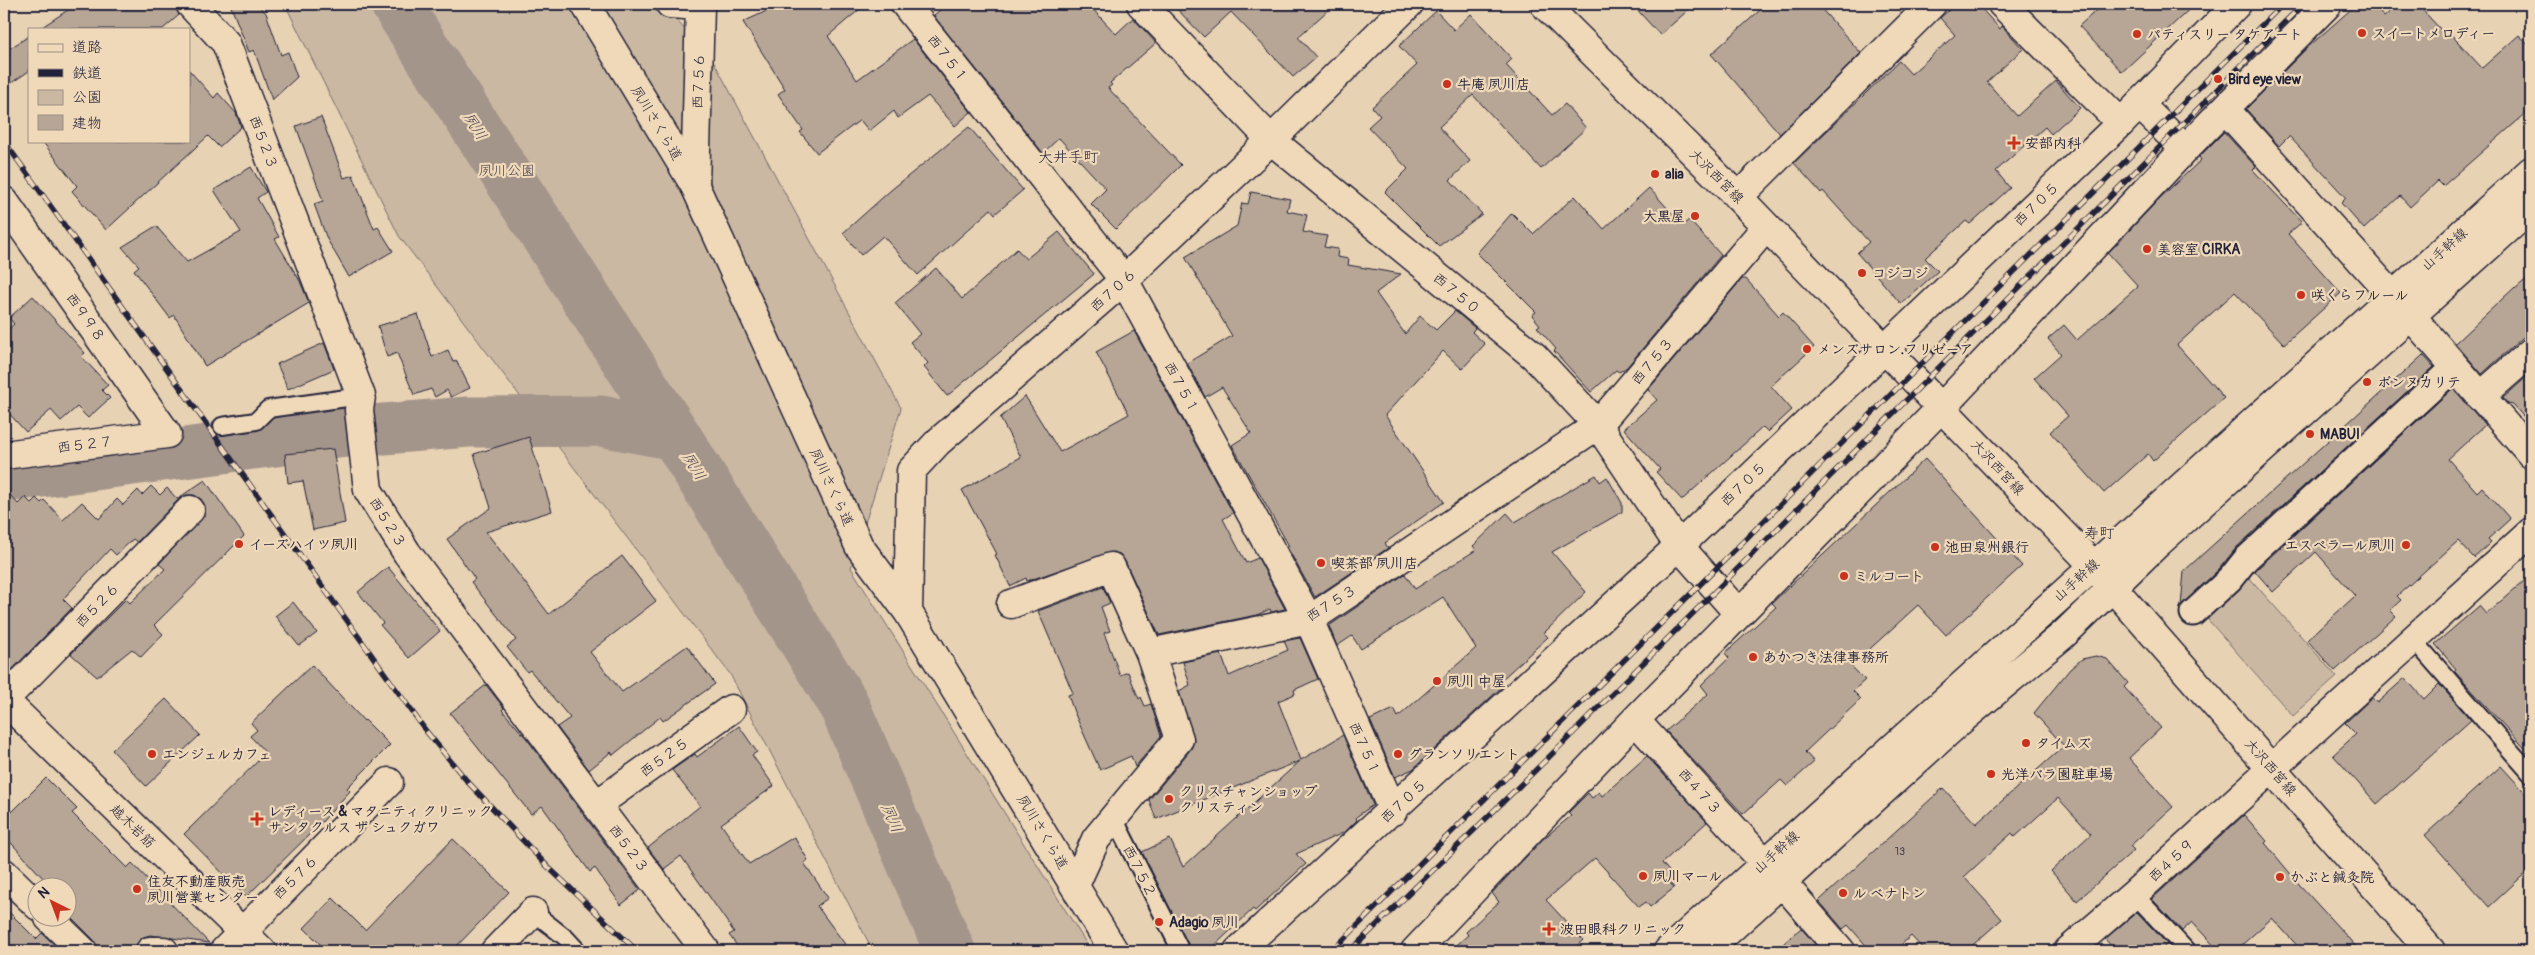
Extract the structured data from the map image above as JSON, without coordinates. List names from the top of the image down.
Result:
{
  "streets": {
    "street": [
      "西７５１",
      "西７５６",
      "夙川さくら道",
      "西５２３",
      "大沢西宮線",
      "西７０５",
      "山手幹線",
      "西７０６",
      "西７５０",
      "西９９８",
      "西７５３",
      "西５２７",
      "西５２６",
      "西５２５",
      "西４７３",
      "越木岩筋",
      "西４５９",
      "西５７６"
    ],
    "lane": ["西７５２"]
  },
  "crossings": [
    ["西７５１", "西７０５"],
    ["西７５１", "西７０６"],
    ["西７５１", "西７５３"],
    ["西７５６", "夙川さくら道"],
    ["夙川さくら道", "西７０６"],
    ["西５２３", "西５２５"],
    ["大沢西宮線", "西７０５"],
    ["大沢西宮線", "山手幹線"],
    ["大沢西宮線", "西７５３"],
    ["大沢西宮線", "西４５９"],
    ["西７０５", "西７５０"],
    ["山手幹線", "西４７３"],
    ["西７０６", "西７５０"],
    ["西７５０", "西７５３"],
    ["西９９８", "西５２７"],
    ["西５２６", "越木岩筋"],
    ["越木岩筋", "西５７６"]
  ],
  "districts": ["大井手町", "寿町"],
  "water": ["夙川"],
  "parks": ["夙川公園"],
  "places": {
    "other": [
      "スイートメロディー",
      "パティスリー タケアート",
      "Bird eye view",
      "牛庵 夙川店",
      "alia",
      "大黒屋",
      "美容室 CIRKA",
      "コジコジ",
      "咲くらフルール",
      "メンズサロン.フリゼーア",
      "ボンヌカリテ",
      "MABUI",
      "イーズハイツ夙川",
      "エスペラール夙川",
      "池田泉州銀行",
      "喫茶部 夙川店",
      "ミルコート",
      "あかつき法律事務所",
      "夙川 中屋",
      "タイムズ",
      "エンジェルカフェ",
      "グランソリエント",
      "光洋バラ園駐車場",
      "クリスチャンショップ クリスティン",
      "夙川マール",
      "かぶと鍼灸院",
      "住友不動産販売 夙川営業センター",
      "ル ベナトン",
      "Adagio 夙川"
    ],
    "health": ["安部内科", "レディース & マタニティ クリニック サンタクルス ザ シュクガワ", "波田眼科クリニック"]
  },
  "house_numbers": ["13"],
  "legend": [
    "道路",
    "鉄道",
    "公園",
    "建物"
  ],
  "north": "top left"
}
